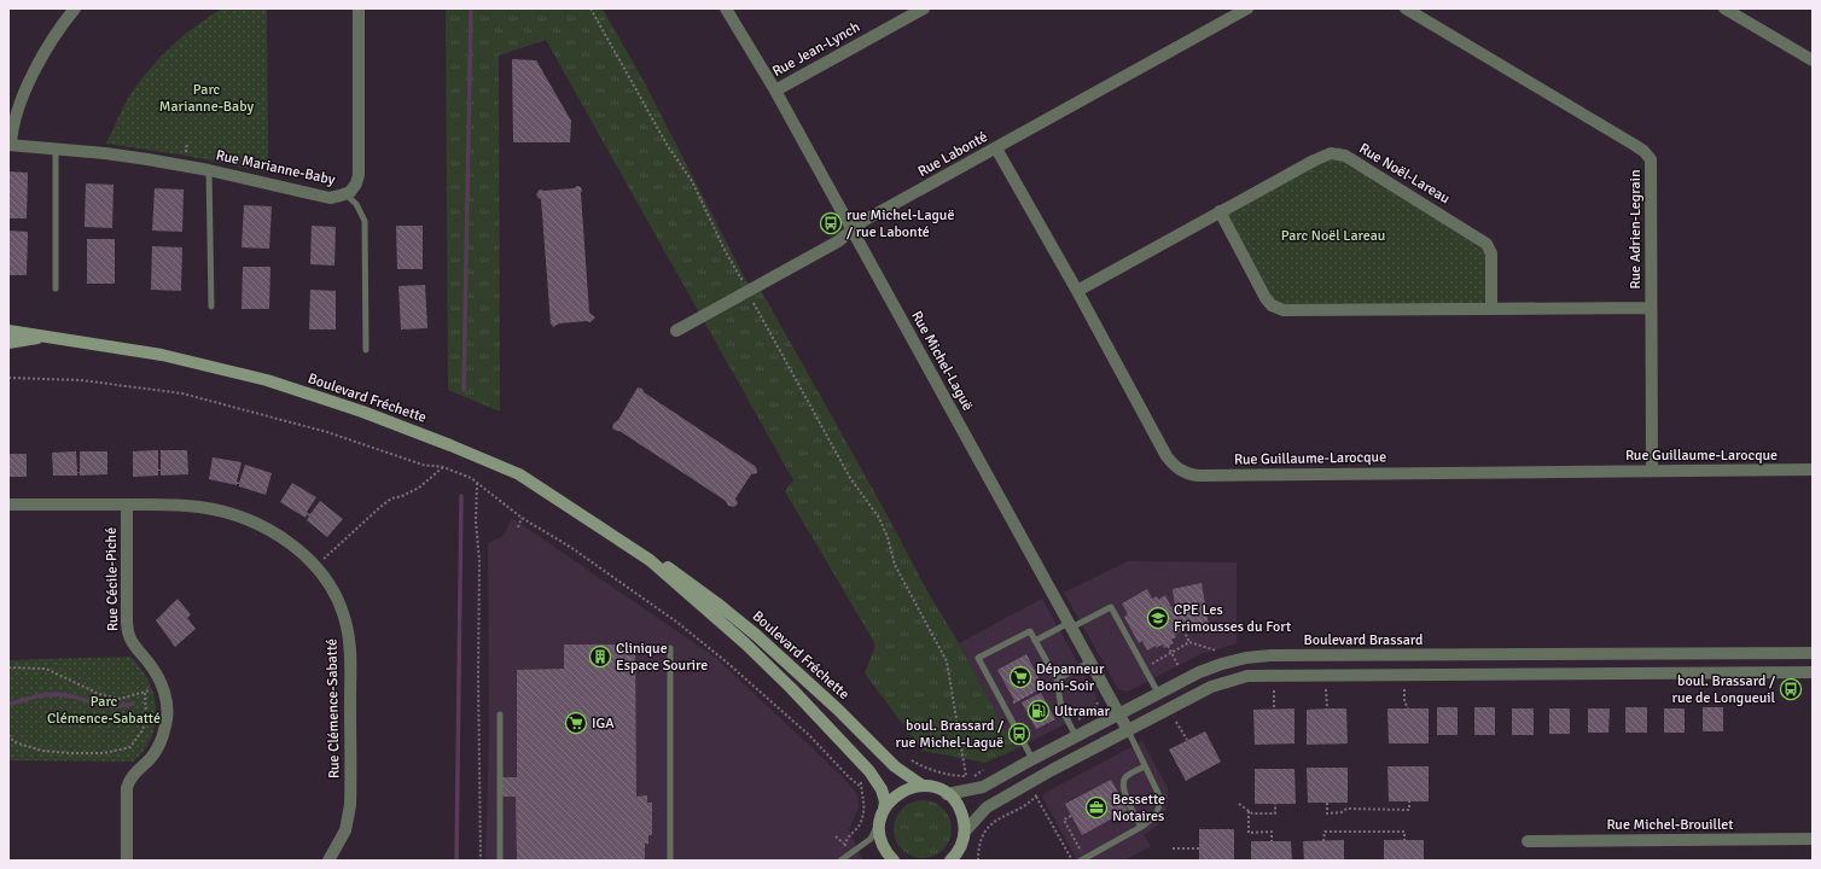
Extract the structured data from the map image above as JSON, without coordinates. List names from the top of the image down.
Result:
{
  "streets": {
    "main road": ["Boulevard Fréchette"],
    "street": [
      "Rue Jean-Lynch",
      "Rue Labonté",
      "Rue Marianne-Baby",
      "Rue Noël-Lareau",
      "Rue Adrien-Legrain",
      "Rue Michel-Laguë",
      "Rue Guillaume-Larocque",
      "Rue Cécile-Piché",
      "Boulevard Brassard",
      "Rue Clémence-Sabatté",
      "Rue Michel-Brouillet"
    ]
  },
  "crossings": [
    ["Rue Jean-Lynch", "Rue Michel-Laguë"],
    ["Rue Labonté", "Rue Michel-Laguë"],
    ["Rue Labonté", "Rue Guillaume-Larocque"],
    ["Rue Noël-Lareau", "Rue Guillaume-Larocque"],
    ["Rue Adrien-Legrain", "Rue Guillaume-Larocque"],
    ["Rue Michel-Laguë", "Boulevard Brassard"],
    ["Boulevard Fréchette", "Boulevard Brassard"],
    ["Rue Cécile-Piché", "Rue Clémence-Sabatté"]
  ],
  "parks": ["Parc Marianne-Baby", "Parc Noël Lareau", "Parc Clémence-Sabatté"],
  "places": {
    "bus stop": ["rue Michel-Laguë / rue Labonté", "boul. Brassard / rue de Longueuil", "boul. Brassard / rue Michel-Laguë"],
    "school or university": ["CPE Les Frimousses du Fort"],
    "building": ["Clinique Espace Sourire"],
    "supermarket": ["Dépanneur Boni-Soir", "IGA"],
    "fuel station": ["Ultramar"],
    "office": ["Bessette Notaires"]
  }
}
